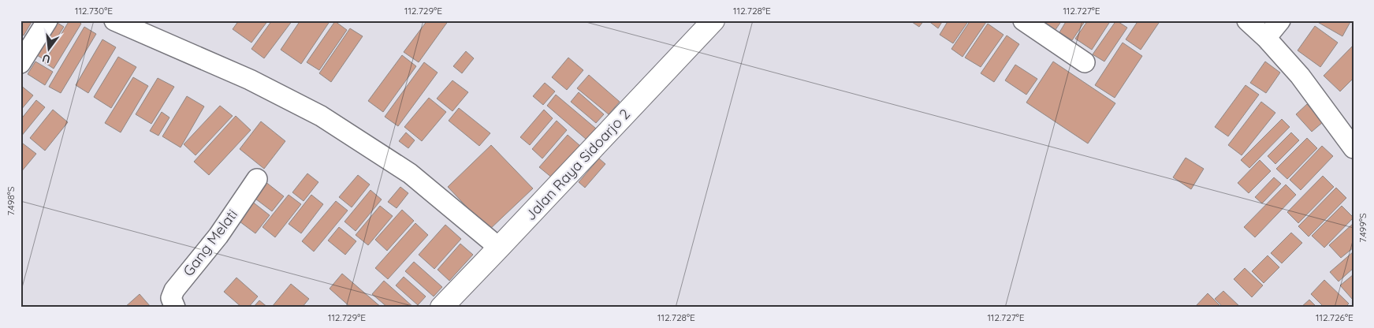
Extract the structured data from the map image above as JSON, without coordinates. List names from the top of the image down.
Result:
{
  "streets": {
    "street": ["Jalan Raya Sidoarjo 2", "Gang Melati"]
  },
  "north": "bottom",
  "coordinates": [
    "112.730°E",
    "112.729°E",
    "112.728°E",
    "112.727°E",
    "7.498°S",
    "7.499°S",
    "112.726°E"
  ]
}
